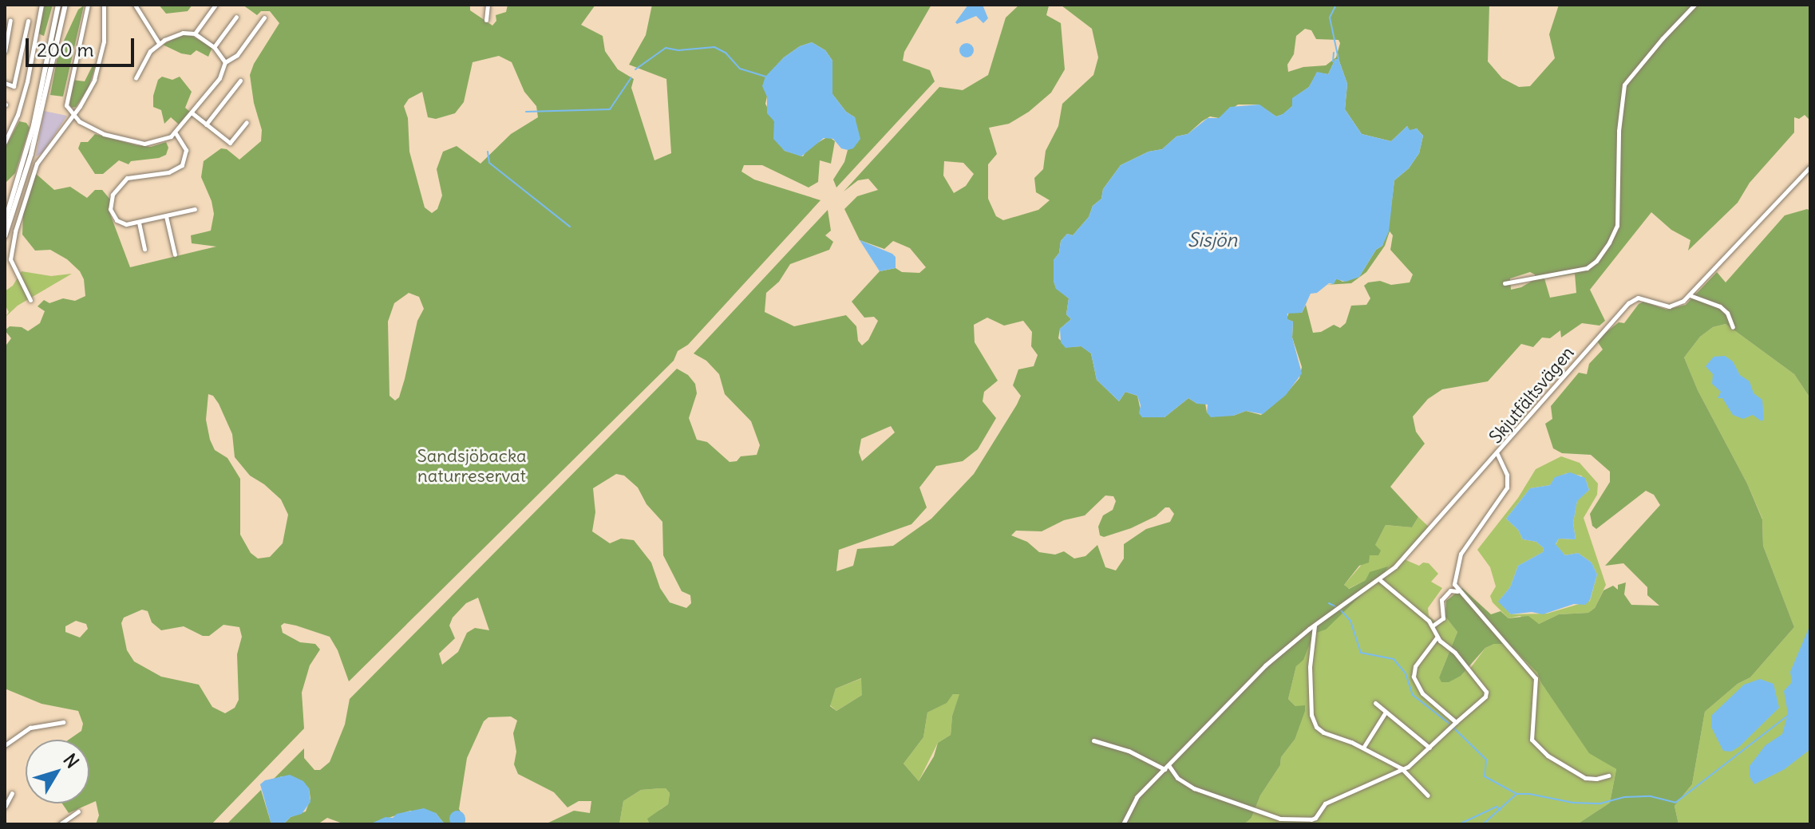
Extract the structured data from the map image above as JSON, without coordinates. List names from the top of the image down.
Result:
{
  "streets": {
    "street": ["Skjutfältsvägen"]
  },
  "water": ["Sisjön"],
  "parks": ["Sandsjöbacka naturreservat"],
  "scale_bar": "200 m",
  "north": "top right"
}
